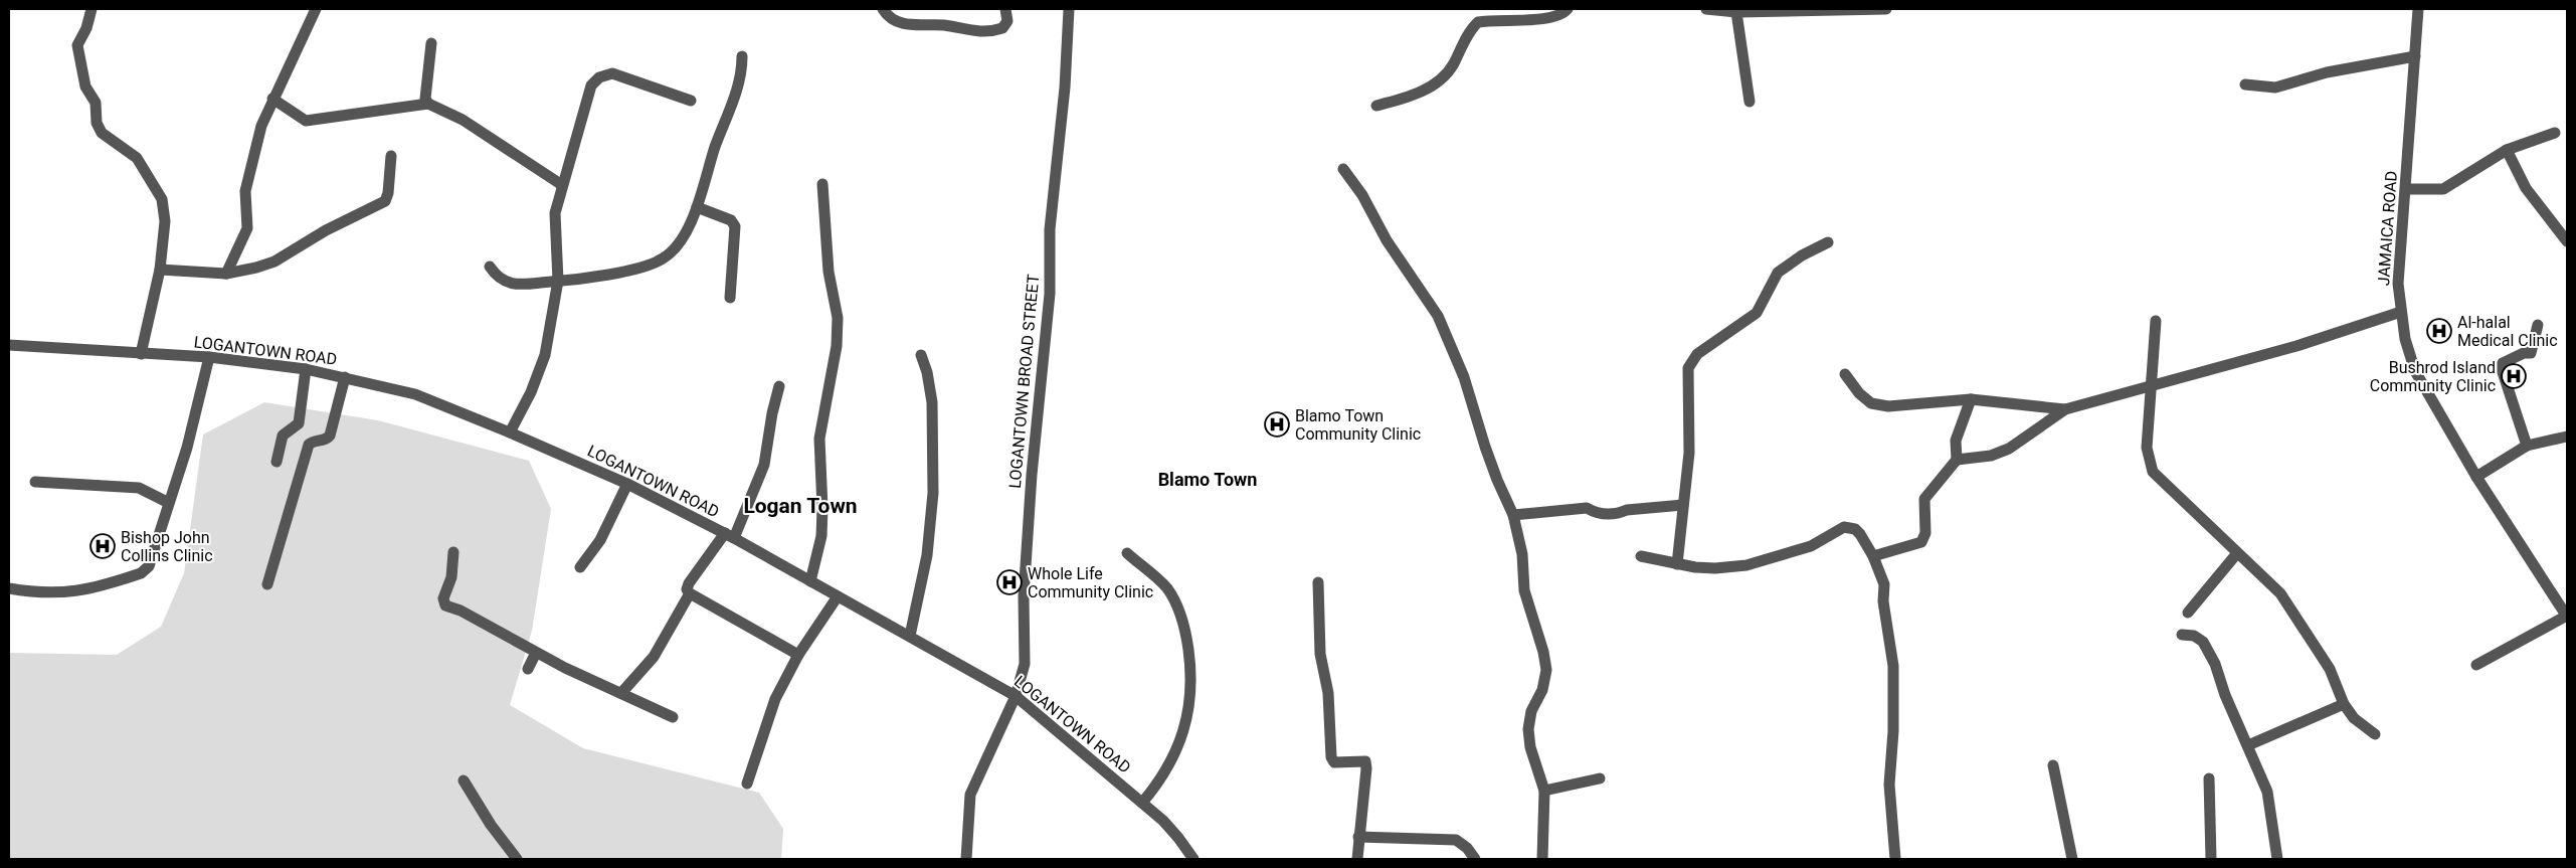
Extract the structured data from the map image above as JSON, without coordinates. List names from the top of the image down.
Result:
{
  "streets": {
    "street": ["JAMAICA ROAD", "LOGANTOWN ROAD", "LOGANTOWN BROAD STREET"]
  },
  "crossings": [
    ["LOGANTOWN ROAD", "LOGANTOWN BROAD STREET"]
  ],
  "districts": ["Blamo Town", "Logan Town"],
  "places": {
    "hospital": [
      "Al-halal Medical Clinic",
      "Bushrod Island Community Clinic",
      "Blamo Town Community Clinic",
      "Bishop John Collins Clinic",
      "Whole Life Community Clinic"
    ]
  }
}
